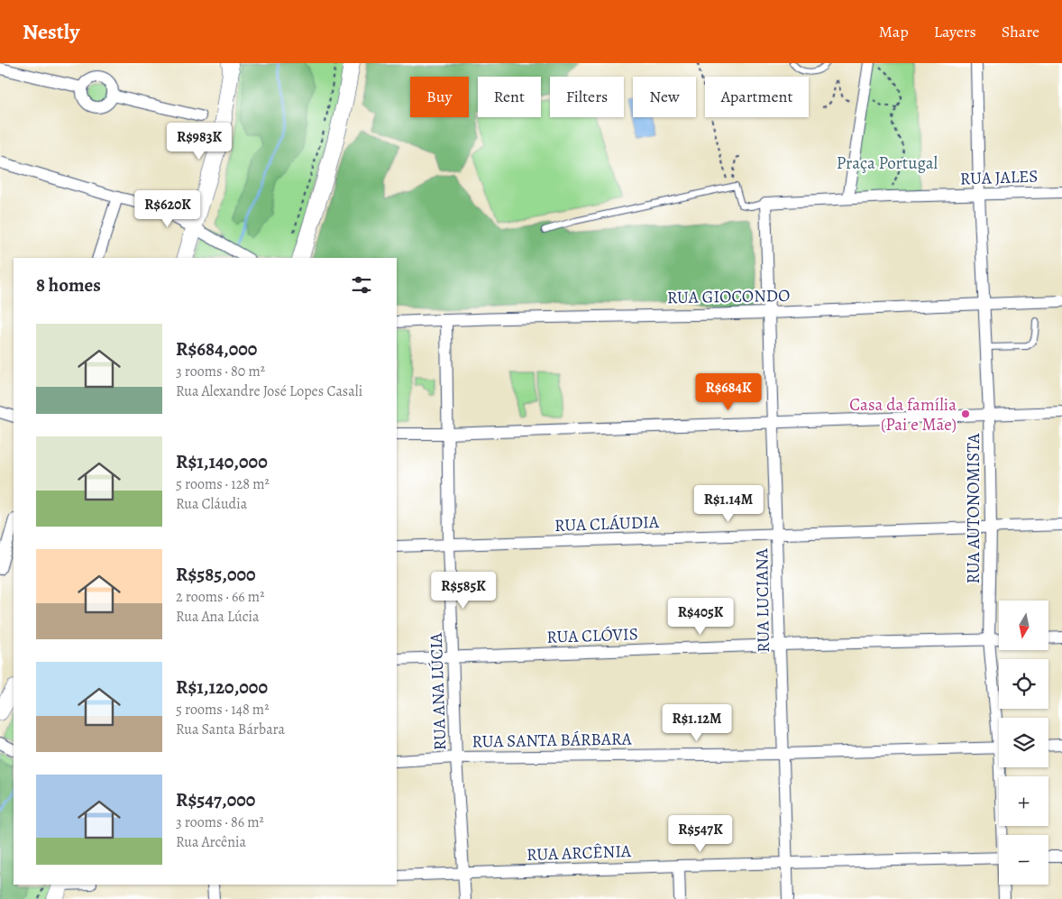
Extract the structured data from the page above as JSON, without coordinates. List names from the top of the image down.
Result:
{
  "streets": {
    "street": [
      "RUA JALES",
      "RUA GIOCONDO",
      "RUA AUTONOMISTA",
      "RUA CLÁUDIA",
      "RUA LUCIANA",
      "RUA CLÓVIS",
      "RUA ANA LÚCIA",
      "RUA SANTA BÁRBARA",
      "RUA ARCÊNIA"
    ]
  },
  "crossings": [
    ["RUA JALES", "RUA AUTONOMISTA"],
    ["RUA JALES", "RUA LUCIANA"],
    ["RUA GIOCONDO", "RUA AUTONOMISTA"],
    ["RUA GIOCONDO", "RUA LUCIANA"],
    ["RUA GIOCONDO", "RUA ANA LÚCIA"],
    ["RUA AUTONOMISTA", "RUA CLÁUDIA"],
    ["RUA AUTONOMISTA", "RUA CLÓVIS"],
    ["RUA CLÁUDIA", "RUA LUCIANA"],
    ["RUA CLÁUDIA", "RUA ANA LÚCIA"],
    ["RUA LUCIANA", "RUA CLÓVIS"],
    ["RUA LUCIANA", "RUA SANTA BÁRBARA"],
    ["RUA LUCIANA", "RUA ARCÊNIA"],
    ["RUA CLÓVIS", "RUA ANA LÚCIA"],
    ["RUA ANA LÚCIA", "RUA SANTA BÁRBARA"],
    ["RUA ANA LÚCIA", "RUA ARCÊNIA"]
  ],
  "parks": ["Praça Portugal"],
  "places": ["Casa da família (Pai e Mãe)"],
  "north": "bottom",
  "page": {
    "header": "Nestly",
    "nav": ["Map", "Layers", "Share"],
    "chip": [
      "Buy",
      "Rent",
      "Filters",
      "New",
      "Apartment"
    ],
    "price": [
      "R$983K",
      "R$620K",
      "R$684K",
      "R$1.14M",
      "R$585K",
      "R$405K",
      "R$1.12M",
      "R$547K"
    ],
    "heading": "8 homes",
    "list": [
      {
        "name": "R$684,000",
        "note": "3 rooms · 80 m² · Rua Alexandre José Lopes Casali"
      },
      {
        "name": "R$1,140,000",
        "note": "5 rooms · 128 m² · Rua Cláudia"
      },
      {
        "name": "R$585,000",
        "note": "2 rooms · 66 m² · Rua Ana Lúcia"
      },
      {
        "name": "R$1,120,000",
        "note": "5 rooms · 148 m² · Rua Santa Bárbara"
      },
      {
        "name": "R$547,000",
        "note": "3 rooms · 86 m² · Rua Arcênia"
      }
    ],
    "map_buttons": ["+", "−"]
  }
}
